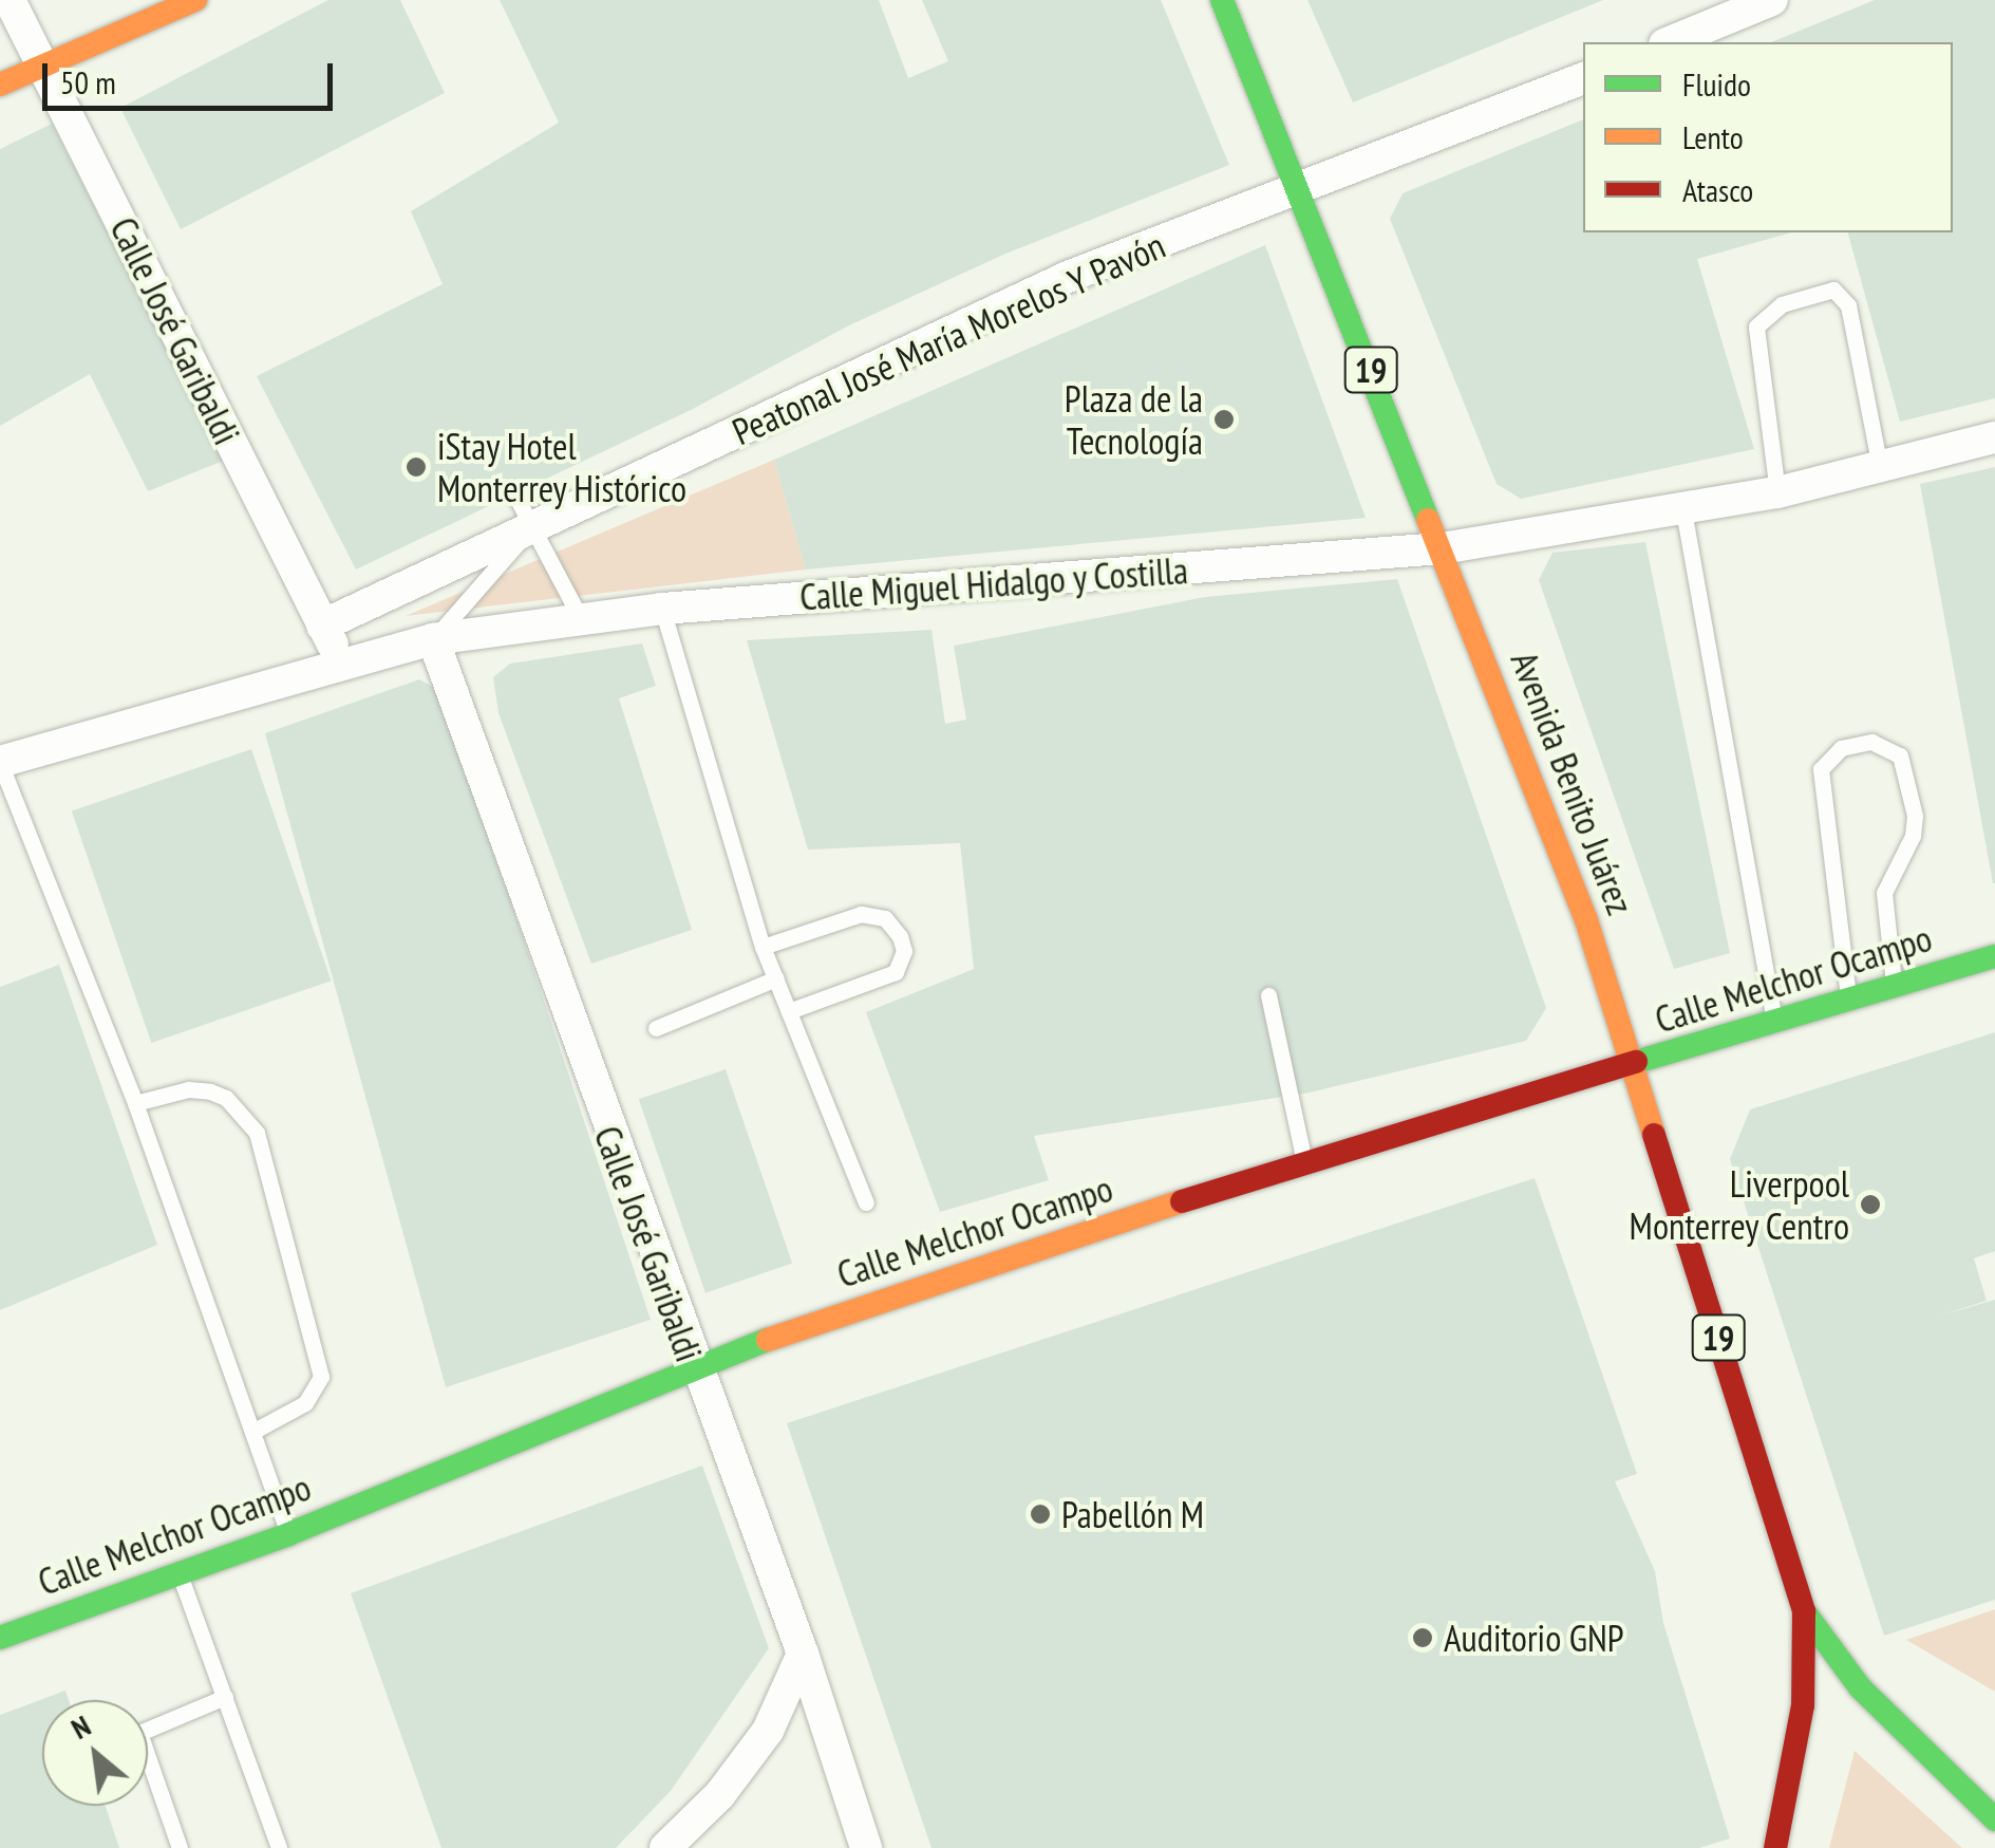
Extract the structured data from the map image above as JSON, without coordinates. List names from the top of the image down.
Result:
{
  "streets": {
    "street": [
      "Calle José Garibaldi",
      "Peatonal José María Morelos Y Pavón",
      "19",
      "Calle Miguel Hidalgo y Costilla",
      "Avenida Benito Juárez",
      "Calle Melchor Ocampo"
    ]
  },
  "crossings": [
    ["Calle José Garibaldi", "Peatonal José María Morelos Y Pavón"],
    ["Calle José Garibaldi", "Calle Miguel Hidalgo y Costilla"],
    ["Calle José Garibaldi", "Calle Melchor Ocampo"],
    ["Peatonal José María Morelos Y Pavón", "Avenida Benito Juárez"],
    ["Calle Miguel Hidalgo y Costilla", "Avenida Benito Juárez"],
    ["Avenida Benito Juárez", "Calle Melchor Ocampo"]
  ],
  "places": [
    "Plaza de la Tecnología",
    "iStay Hotel Monterrey Histórico",
    "Liverpool Monterrey Centro",
    "Pabellón M",
    "Auditorio GNP"
  ],
  "legend": ["Fluido", "Lento", "Atasco"],
  "scale_bar": "50 m",
  "north": "top left"
}
